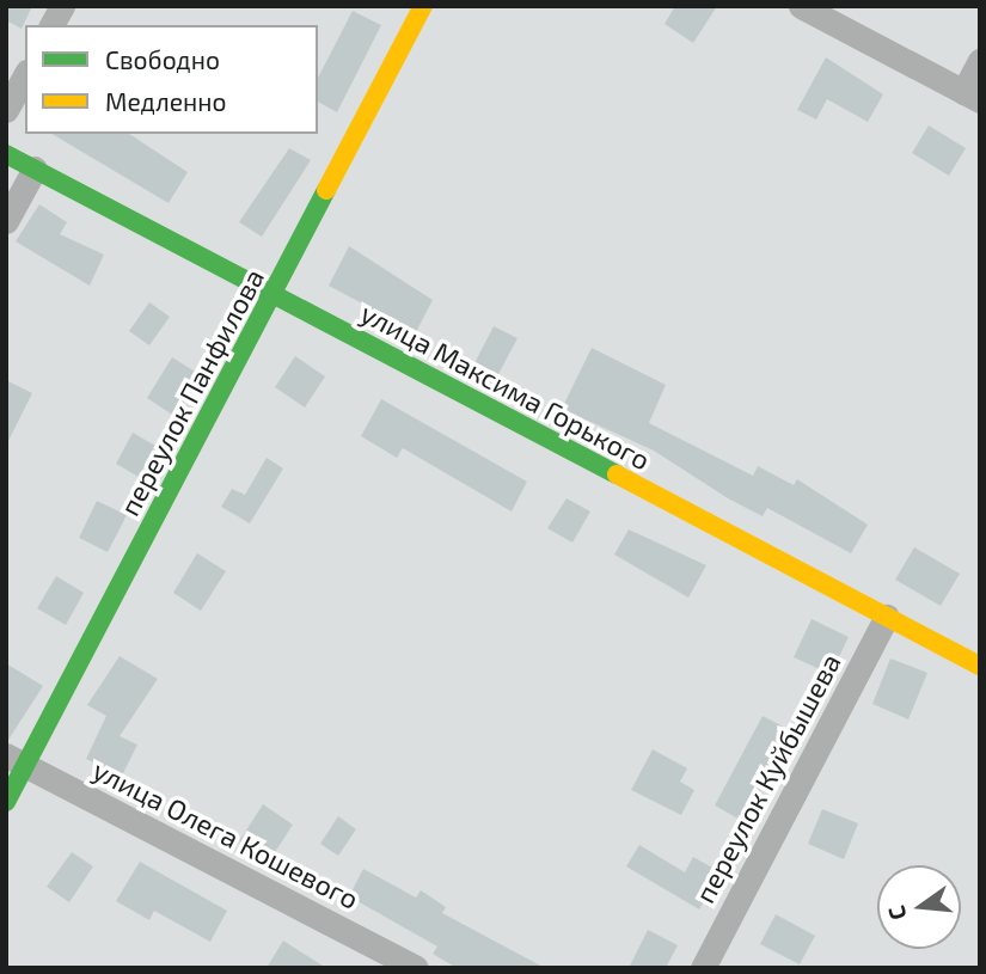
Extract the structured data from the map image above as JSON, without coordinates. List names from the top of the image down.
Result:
{
  "streets": {
    "main road": ["улица Максима Горького", "переулок Панфилова"],
    "street": ["переулок Куйбышева", "улица Олега Кошевого"]
  },
  "crossings": [
    ["улица Максима Горького", "переулок Панфилова"],
    ["улица Максима Горького", "переулок Куйбышева"],
    ["переулок Панфилова", "улица Олега Кошевого"]
  ],
  "legend": ["Свободно", "Медленно"],
  "north": "left"
}
